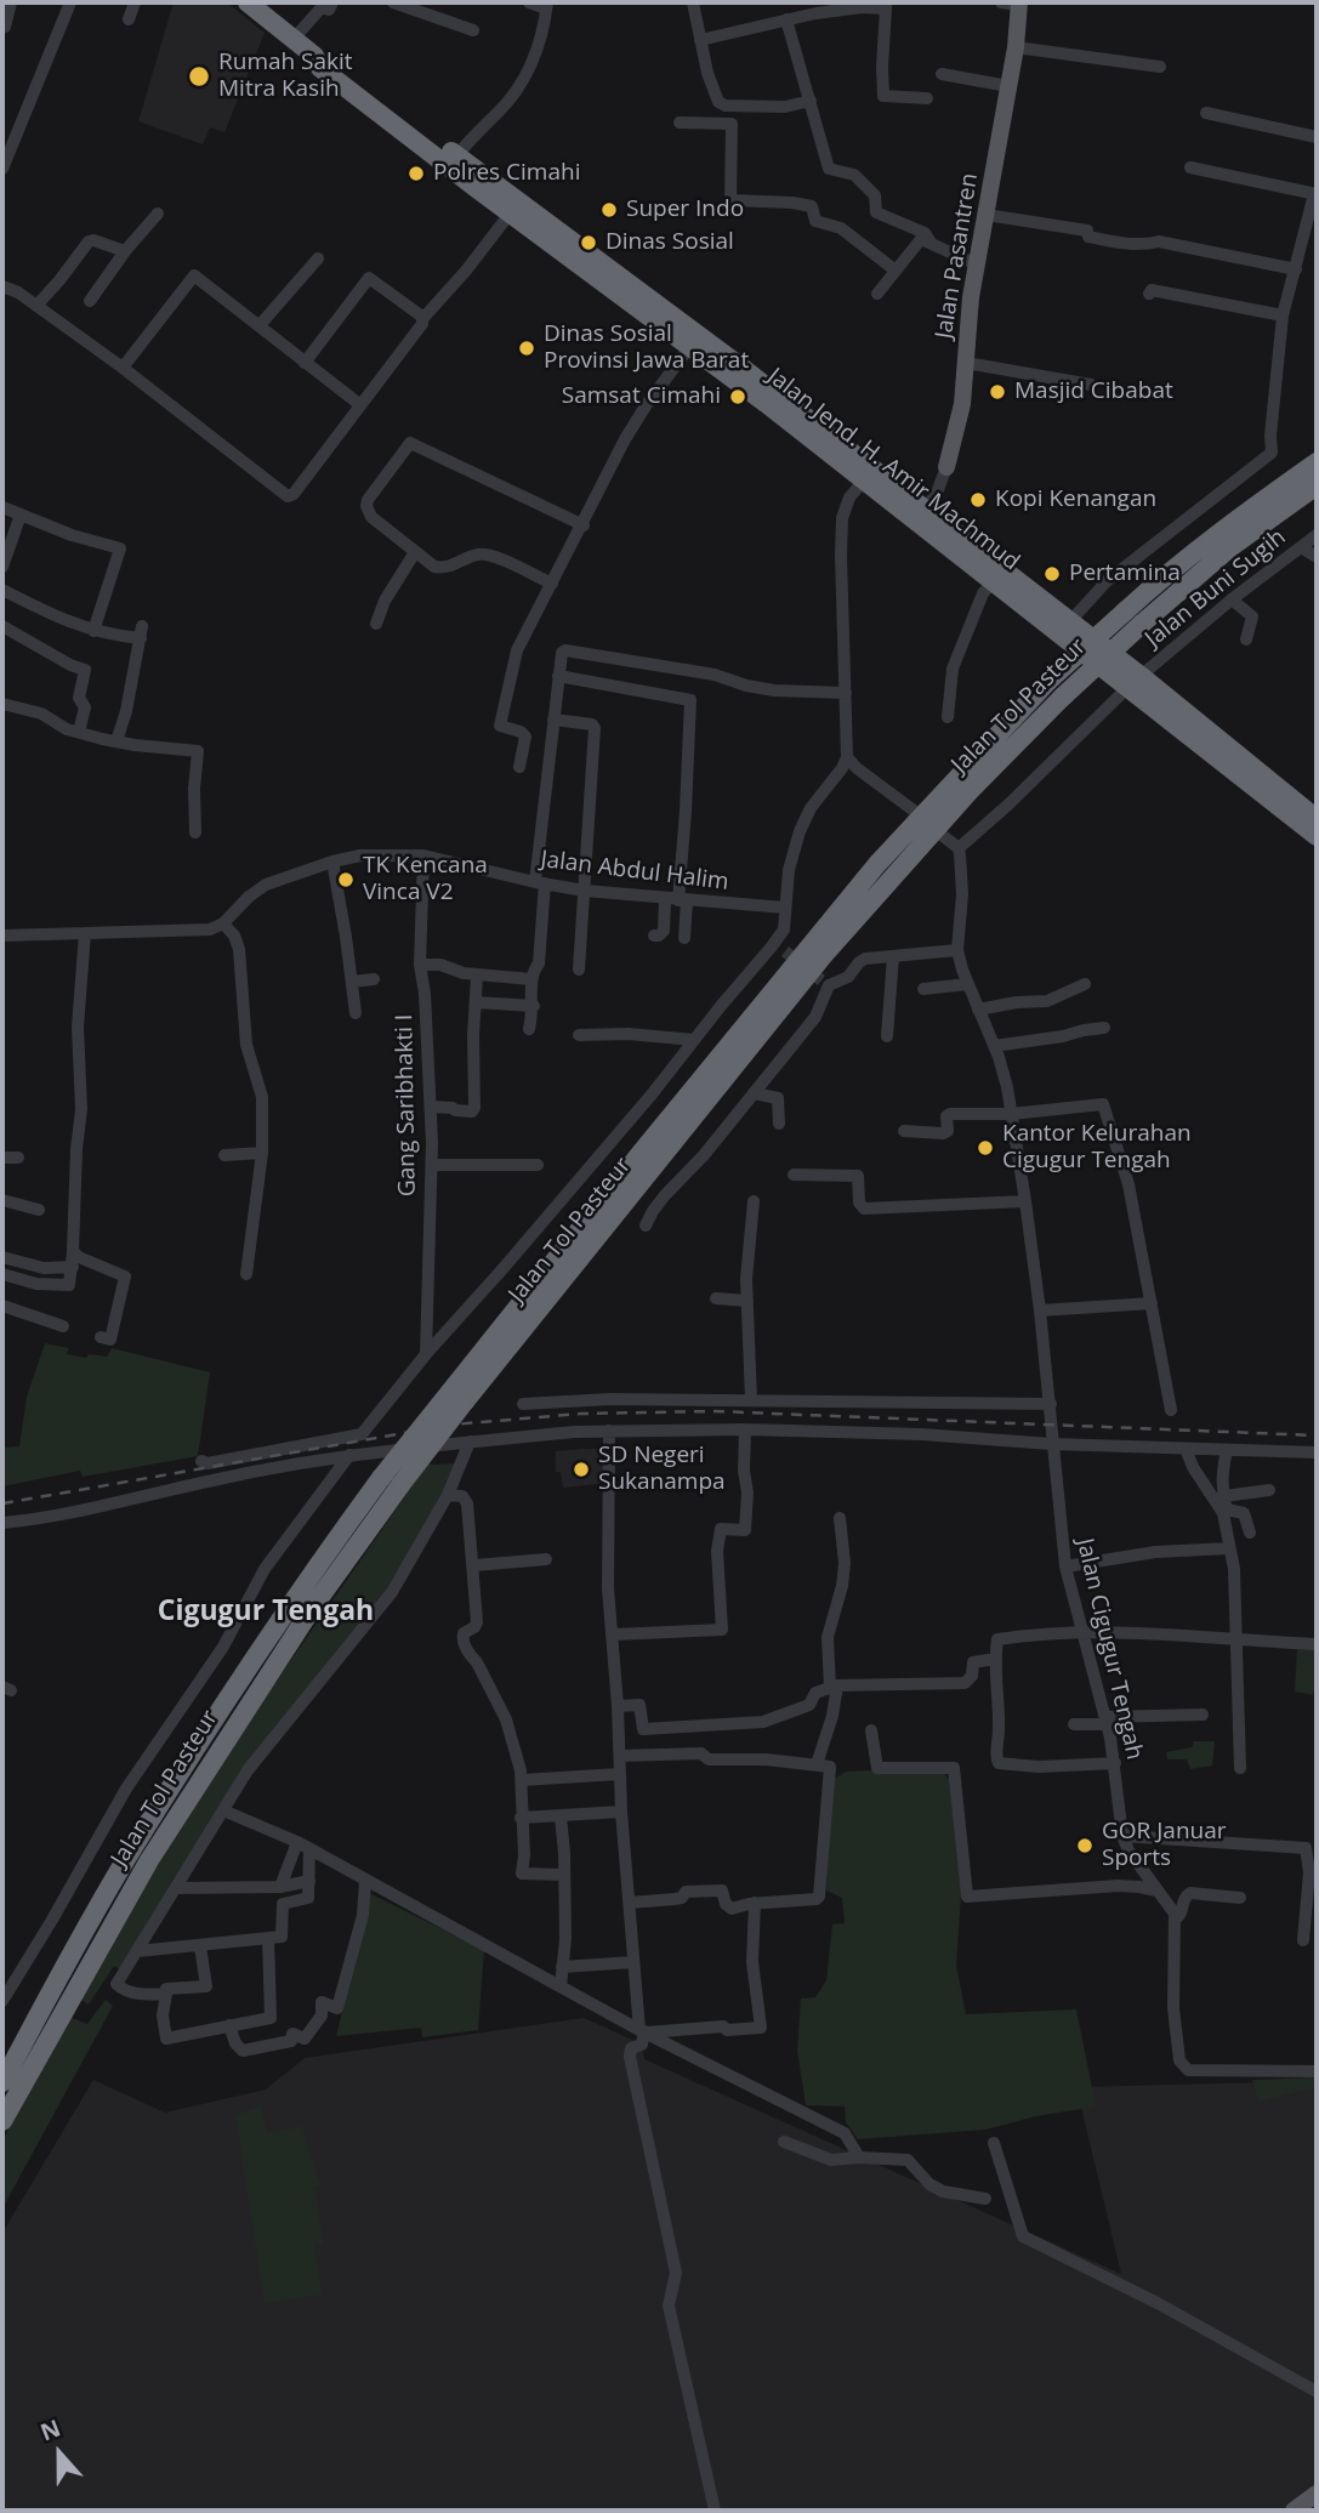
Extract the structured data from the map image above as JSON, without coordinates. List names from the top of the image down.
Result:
{
  "streets": {
    "highway": ["Jalan Jend. H. Amir Machmud", "Jalan Tol Pasteur"],
    "main road": ["Jalan Pasantren"],
    "street": [
      "Jalan Buni Sugih",
      "Jalan Abdul Halim",
      "Gang Saribhakti I",
      "Jalan Cigugur Tengah"
    ]
  },
  "crossings": [
    ["Jalan Pasantren", "Jalan Jend. H. Amir Machmud"],
    ["Jalan Jend. H. Amir Machmud", "Jalan Buni Sugih"],
    ["Jalan Abdul Halim", "Gang Saribhakti I"]
  ],
  "districts": ["Cigugur Tengah"],
  "places": [
    "Rumah Sakit Mitra Kasih",
    "Polres Cimahi",
    "Super Indo",
    "Dinas Sosial",
    "Dinas Sosial Provinsi Jawa Barat",
    "Masjid Cibabat",
    "Samsat Cimahi",
    "Kopi Kenangan",
    "Pertamina",
    "TK Kencana Vinca V2",
    "Kantor Kelurahan Cigugur Tengah",
    "SD Negeri Sukanampa",
    "GOR Januar Sports"
  ],
  "north": "top"
}
